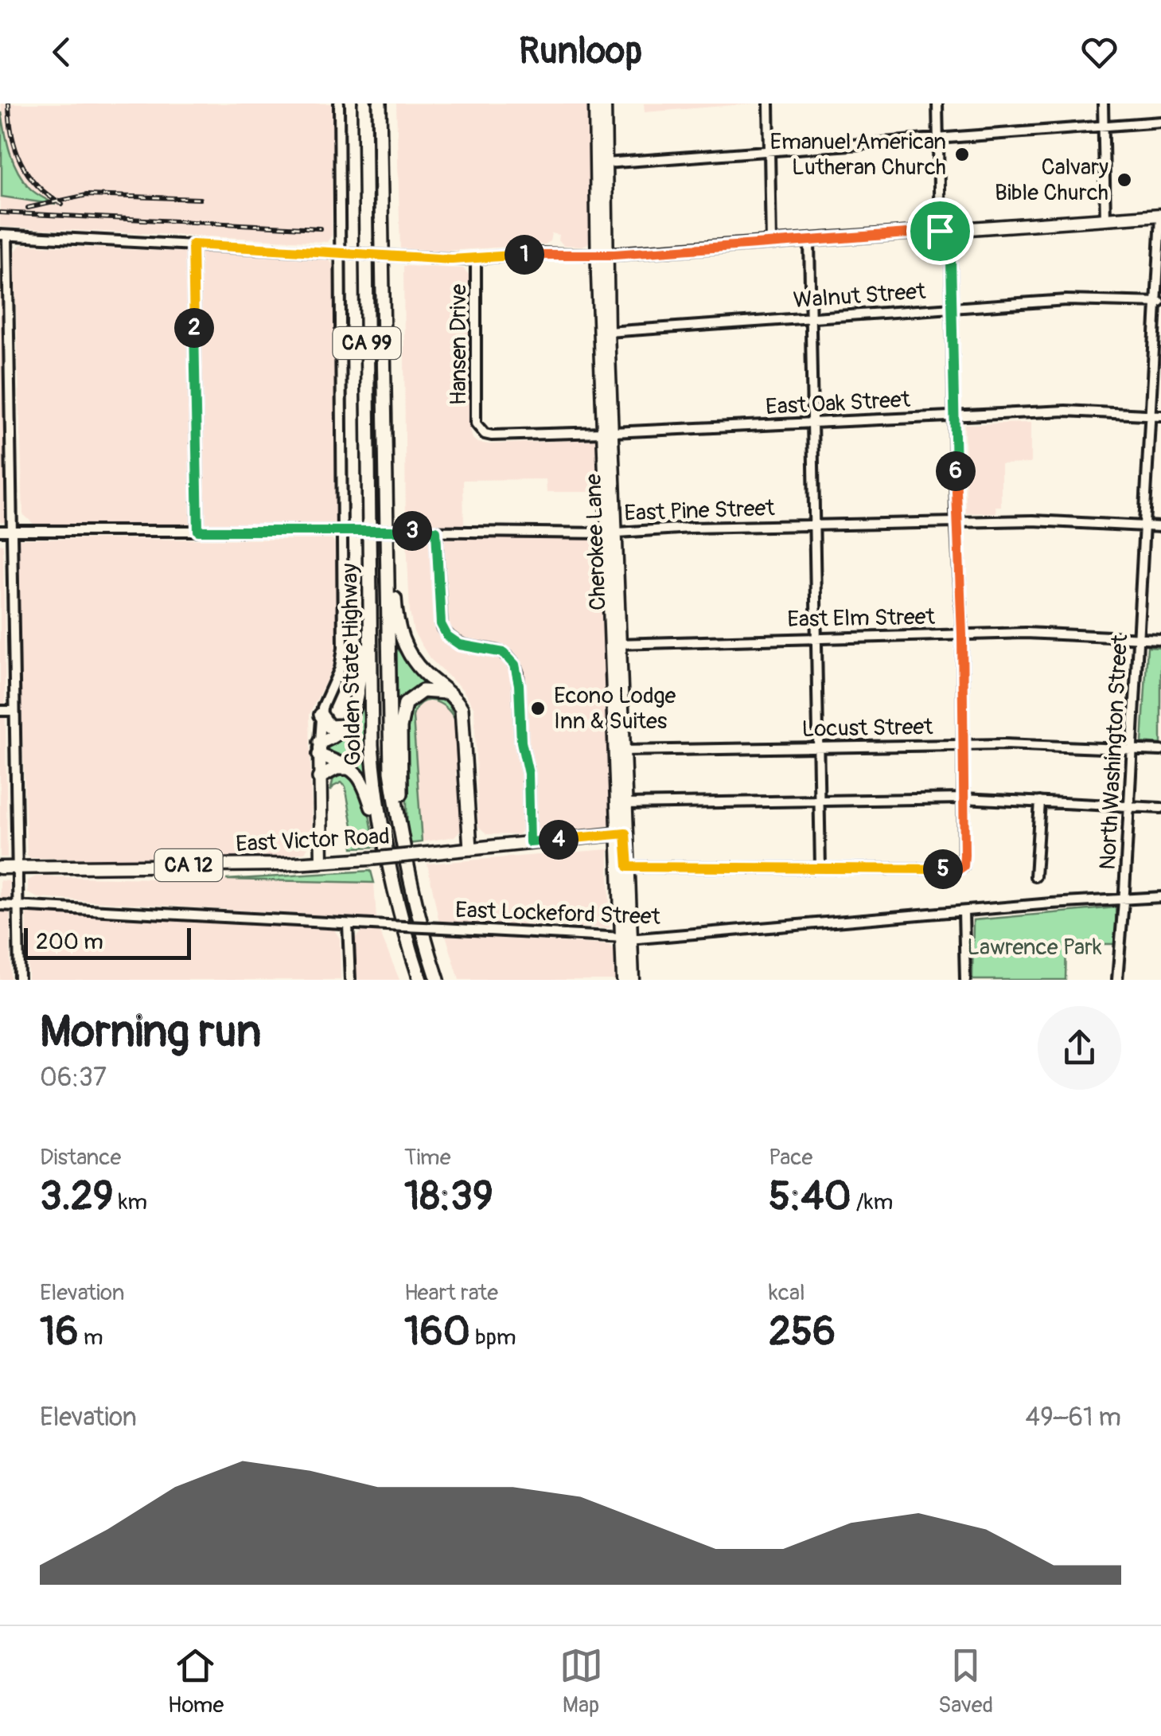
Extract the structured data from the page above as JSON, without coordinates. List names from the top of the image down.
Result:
{
  "streets": {
    "highway": ["CA 99", "Golden State Highway"],
    "main road": ["Cherokee Lane", "East Victor Road", "CA 12"],
    "street": [
      "Walnut Street",
      "Hansen Drive",
      "East Oak Street",
      "East Pine Street",
      "East Elm Street",
      "Locust Street",
      "North Washington Street",
      "East Lockeford Street"
    ]
  },
  "crossings": [
    ["Walnut Street", "Cherokee Lane"],
    ["Walnut Street", "North Washington Street"],
    ["Hansen Drive", "East Oak Street"],
    ["East Oak Street", "Cherokee Lane"],
    ["East Oak Street", "North Washington Street"],
    ["East Pine Street", "Cherokee Lane"],
    ["East Pine Street", "North Washington Street"],
    ["Cherokee Lane", "East Elm Street"],
    ["Cherokee Lane", "Locust Street"],
    ["Cherokee Lane", "East Victor Road"],
    ["Cherokee Lane", "East Lockeford Street"],
    ["East Elm Street", "North Washington Street"],
    ["Locust Street", "North Washington Street"],
    ["North Washington Street", "East Lockeford Street"]
  ],
  "parks": ["Lawrence Park"],
  "places": ["Emanuel American Lutheran Church", "Calvary Bible Church", "Econo Lodge Inn & Suites"],
  "scale_bar": "200 m",
  "page": {
    "header": "Runloop",
    "pins": [
      "1",
      "2",
      "6",
      "3",
      "4",
      "5"
    ],
    "scale": "200 m",
    "heading": ["Morning run", "06:37"],
    "stats": [
      ["Distance", "3.29 km"],
      ["Time", "18:39"],
      ["Pace", "5:40 /km"],
      ["Elevation", "16 m"],
      ["Heart rate", "160 bpm"],
      ["kcal", "256"]
    ],
    "chart": ["Elevation", "49–61 m"],
    "tabs": ["Home", "Map", "Saved"]
  }
}
